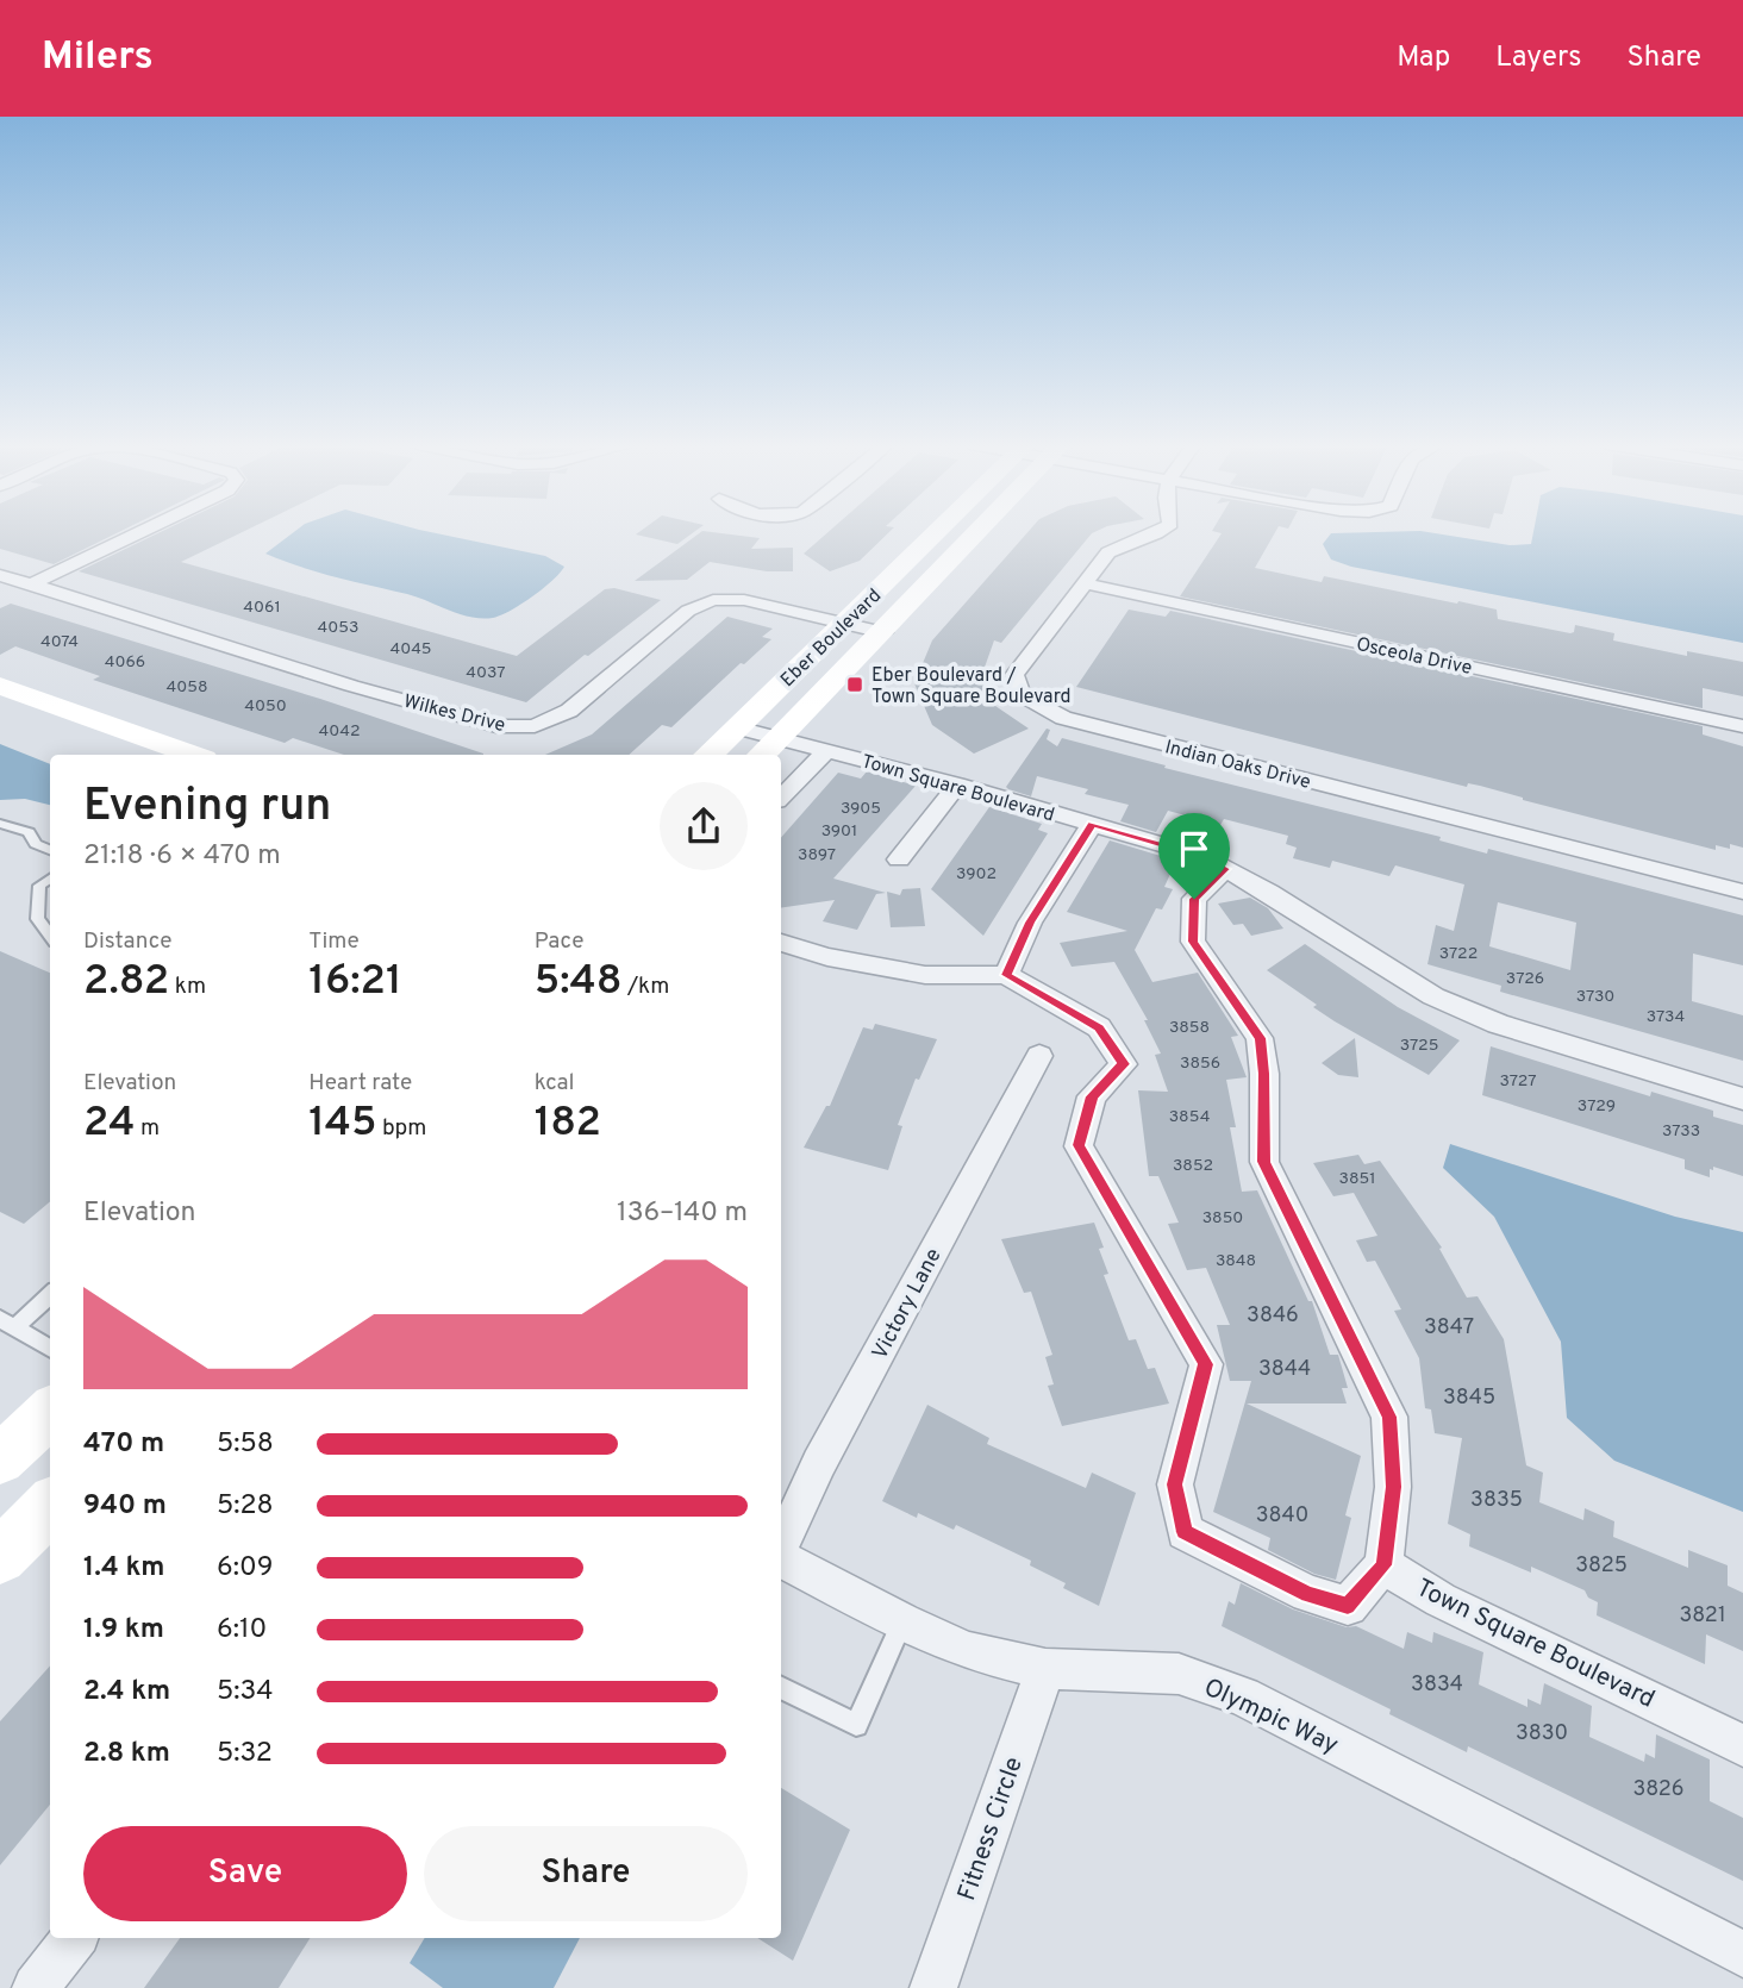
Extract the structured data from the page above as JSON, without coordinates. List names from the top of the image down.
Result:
{
  "streets": {
    "street": [
      "Eber Boulevard",
      "Osceola Drive",
      "Wilkes Drive",
      "Indian Oaks Drive",
      "Town Square Boulevard",
      "Victory Lane",
      "Olympic Way",
      "Fitness Circle"
    ]
  },
  "crossings": [
    ["Eber Boulevard", "Wilkes Drive"],
    ["Eber Boulevard", "Town Square Boulevard"],
    ["Osceola Drive", "Indian Oaks Drive"],
    ["Olympic Way", "Fitness Circle"]
  ],
  "places": {
    "transit": ["Eber Boulevard / Town Square Boulevard"]
  },
  "house_numbers": [
    "4061",
    "4053",
    "4074",
    "4045",
    "4066",
    "4037",
    "4058",
    "4050",
    "4042",
    "3905",
    "3901",
    "3897",
    "3902",
    "3722",
    "3726",
    "3730",
    "3734",
    "3858",
    "3725",
    "3856",
    "3727",
    "3729",
    "3854",
    "3733",
    "3852",
    "3851",
    "3850",
    "3848",
    "3846",
    "3847",
    "3844",
    "3845",
    "3835",
    "3840",
    "3825",
    "3821",
    "3834",
    "3830",
    "3826"
  ],
  "page": {
    "header": "Milers",
    "nav": ["Map", "Layers", "Share"],
    "heading": ["Evening run", "21:18 · 6 × 470 m"],
    "stats": [
      ["Distance", "2.82 km"],
      ["Time", "16:21"],
      ["Pace", "5:48 /km"],
      ["Elevation", "24 m"],
      ["Heart rate", "145 bpm"],
      ["kcal", "182"]
    ],
    "chart": ["Elevation", "136–140 m"],
    "list": [
      {
        "name": "470 m",
        "note": "5:58"
      },
      {
        "name": "940 m",
        "note": "5:28"
      },
      {
        "name": "1.4 km",
        "note": "6:09"
      },
      {
        "name": "1.9 km",
        "note": "6:10"
      },
      {
        "name": "2.4 km",
        "note": "5:34"
      },
      {
        "name": "2.8 km",
        "note": "5:32"
      }
    ],
    "buttons": ["Save", "Share"]
  }
}
